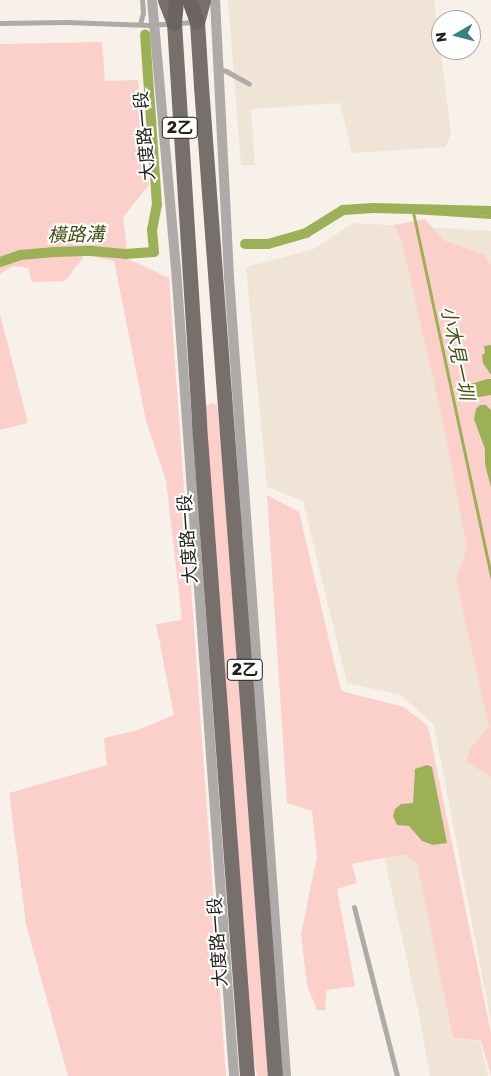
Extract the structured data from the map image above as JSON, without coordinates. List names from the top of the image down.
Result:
{
  "streets": {
    "main road": ["2乙", "大度路一段"]
  },
  "water": ["橫路溝", "小木見一圳"],
  "north": "left"
}
